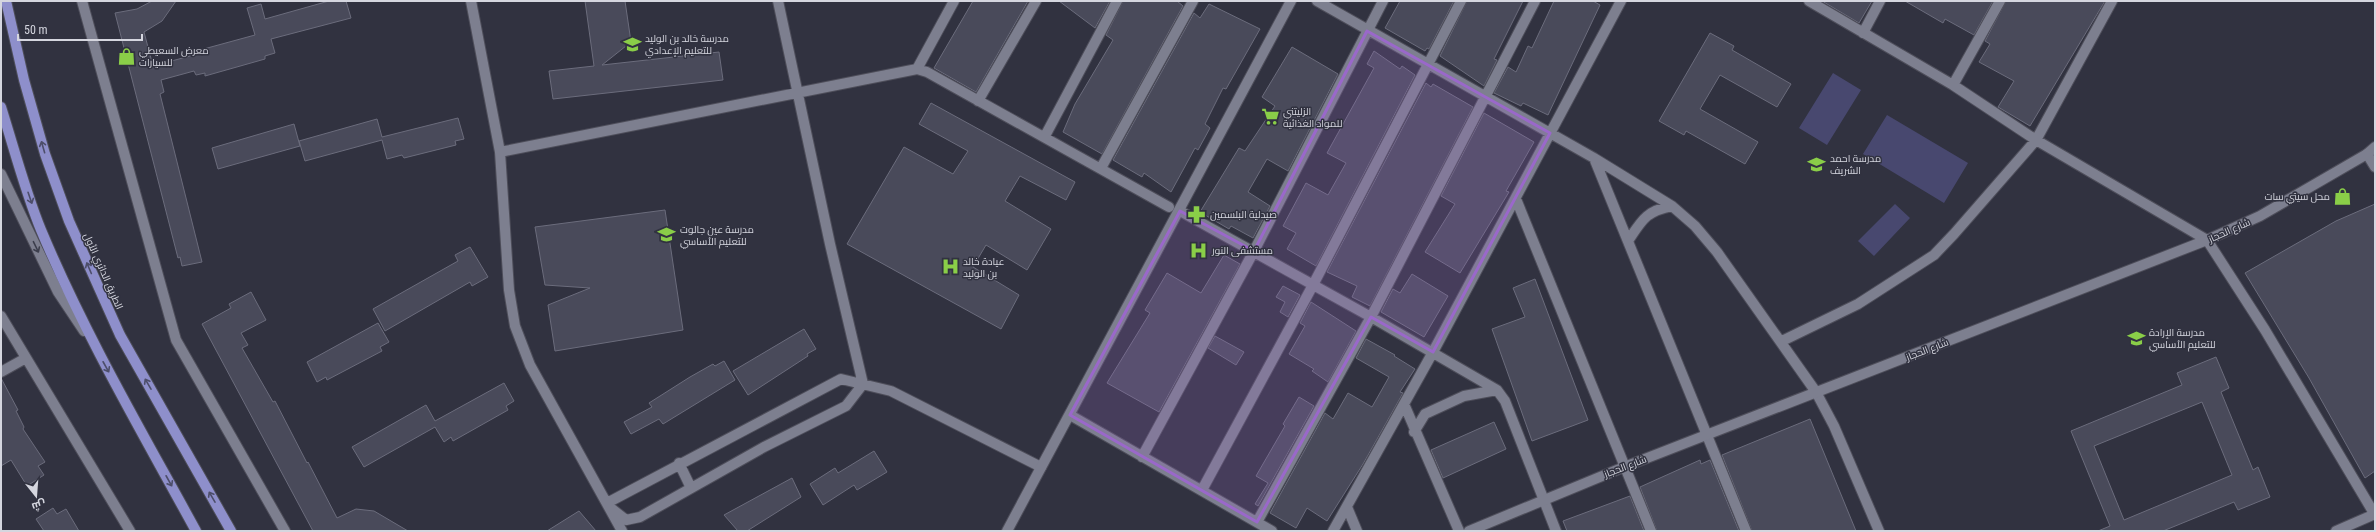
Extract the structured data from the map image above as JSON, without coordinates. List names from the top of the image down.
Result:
{
  "streets": {
    "main road": ["الطريق الدائري الأول"],
    "street": ["شارع الحجاز"]
  },
  "places": {
    "school or university": [
      "مدرسة خالد بن الوليد للتعليم الإعدادي",
      "مدرسة احمد الشريف",
      "مدرسة عين جالوت للتعليم الأساسي",
      "مدرسة الإرادة للتعليم الأساسي"
    ],
    "shop": ["معرض السعيطي للسيارات", "محل سيتي سات"],
    "supermarket": ["الزليتني للمواد الغذائية"],
    "pharmacy": ["صيدلية البلسمين"],
    "hospital": ["مستشفى النور", "عيادة خالد بن الوليد"]
  },
  "scale_bar": "50 m",
  "north": "bottom"
}
